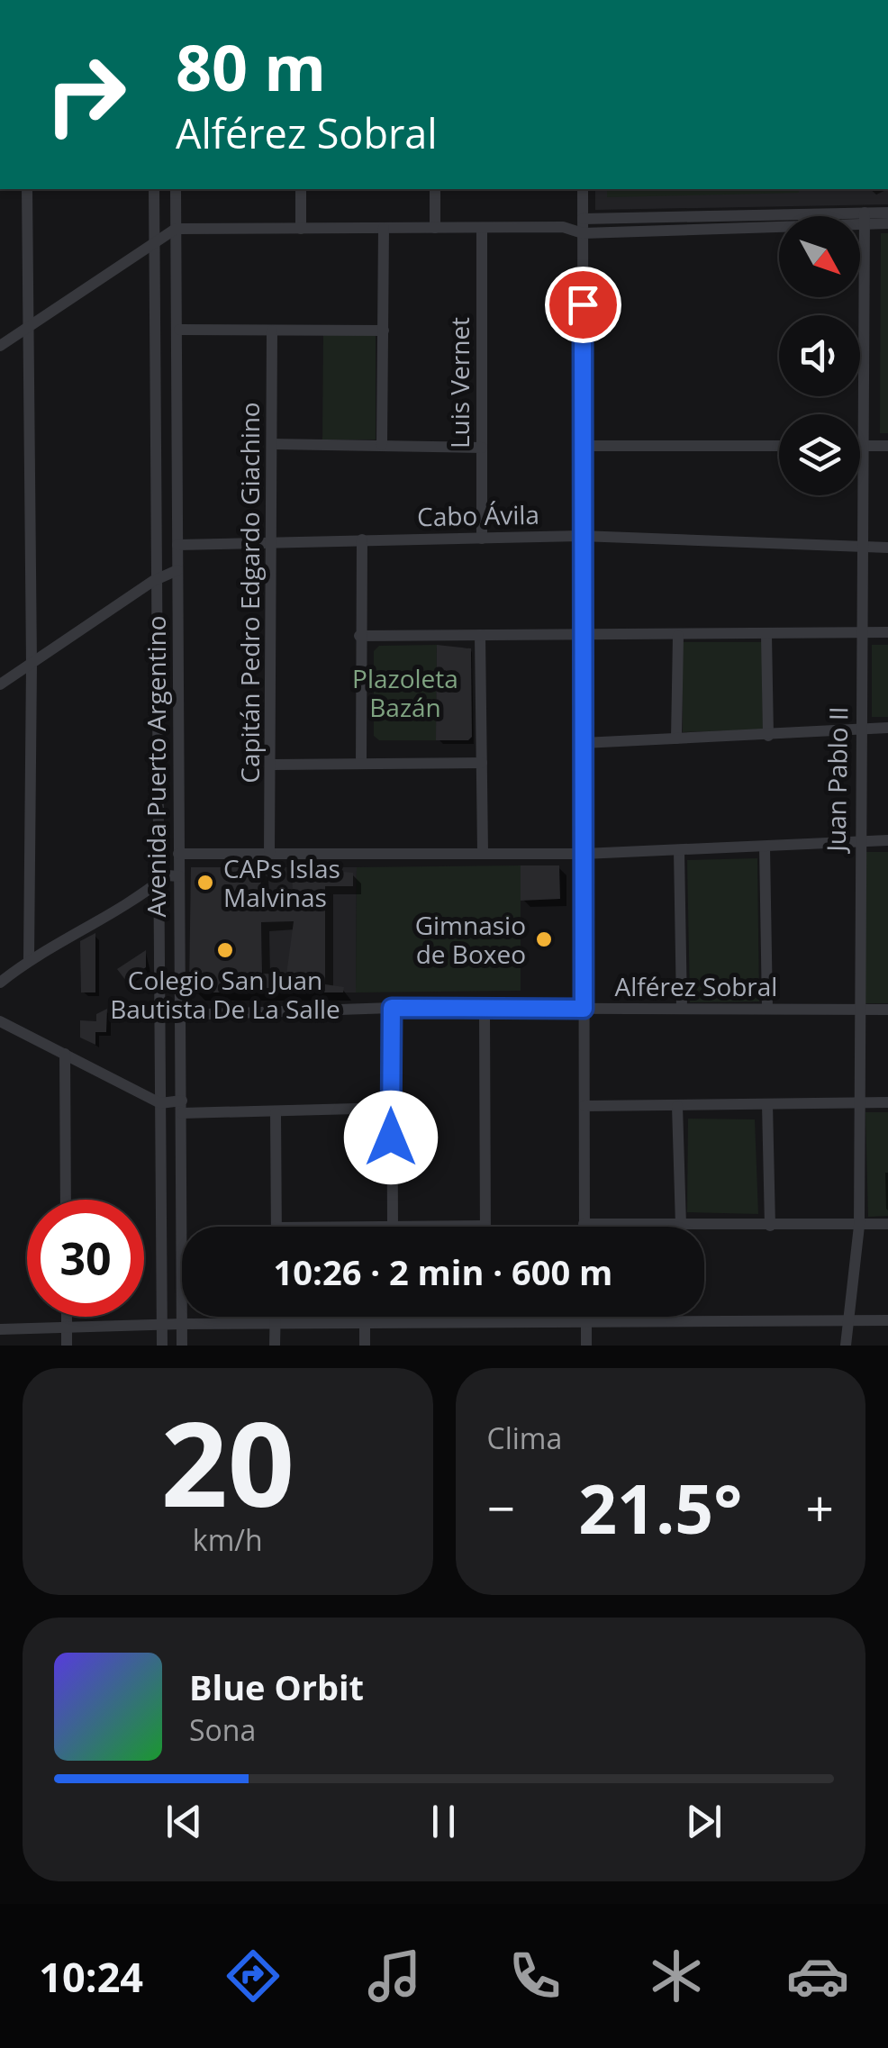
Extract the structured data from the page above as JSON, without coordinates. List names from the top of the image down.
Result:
{
  "streets": {
    "street": [
      "Luis Vernet",
      "Cabo Ávila",
      "Capitán Pedro Edgardo Giachino",
      "Avenida Puerto Argentino",
      "Juan Pablo II",
      "Alférez Sobral"
    ]
  },
  "crossings": [
    ["Luis Vernet", "Cabo Ávila"],
    ["Cabo Ávila", "Capitán Pedro Edgardo Giachino"],
    ["Cabo Ávila", "Avenida Puerto Argentino"],
    ["Cabo Ávila", "Juan Pablo II"],
    ["Avenida Puerto Argentino", "Alférez Sobral"],
    ["Juan Pablo II", "Alférez Sobral"]
  ],
  "parks": ["Plazoleta Bazán"],
  "places": ["CAPs Islas Malvinas", "Gimnasio de Boxeo", "Colegio San Juan Bautista De La Salle"],
  "north": "bottom right",
  "page": {
    "turn": ["80 m", "Alférez Sobral"],
    "limit": "30",
    "trip": "10:26 · 2 min · 600 m",
    "tile": [
      ["20", "km/h"],
      "Clima"
    ],
    "heat": ["−", "21.5°", "+"],
    "song": ["Blue Orbit", "Sona"],
    "tabs": "10:24"
  }
}
